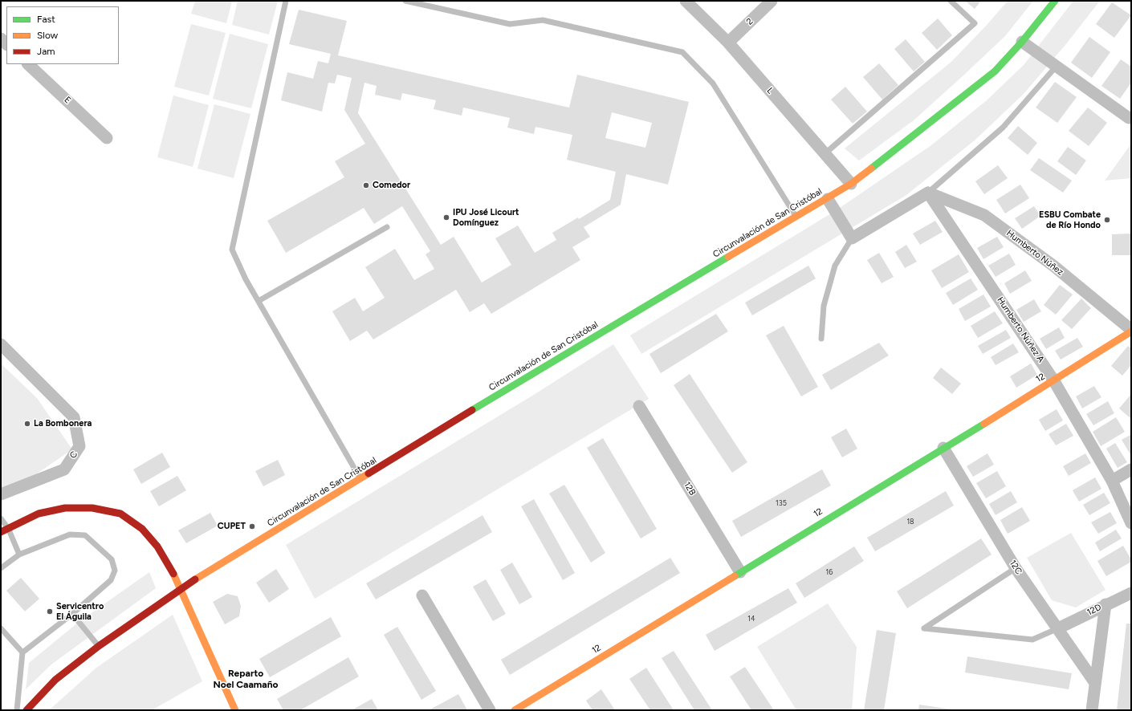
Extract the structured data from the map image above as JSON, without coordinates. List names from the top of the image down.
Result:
{
  "streets": {
    "main road": ["Circunvalación de San Cristóbal", "12"],
    "street": [
      "2",
      "L",
      "E",
      "Humberto Núñez",
      "Humberto Núñez A",
      "C",
      "12B",
      "12C",
      "12D"
    ]
  },
  "crossings": [
    ["2", "L"],
    ["L", "Circunvalación de San Cristóbal"],
    ["Humberto Núñez", "Humberto Núñez A"],
    ["Humberto Núñez", "12"],
    ["Humberto Núñez A", "12"],
    ["12", "12B"],
    ["12", "12C"],
    ["12C", "12D"]
  ],
  "districts": ["Reparto Noel Caamaño"],
  "places": [
    "Comedor",
    "IPU José Licourt Domínguez",
    "ESBU Combate de Río Hondo",
    "La Bombonera",
    "CUPET",
    "Servicentro El Águila"
  ],
  "house_numbers": [
    "135",
    "18",
    "16",
    "14"
  ],
  "legend": ["Fast", "Slow", "Jam"]
}
